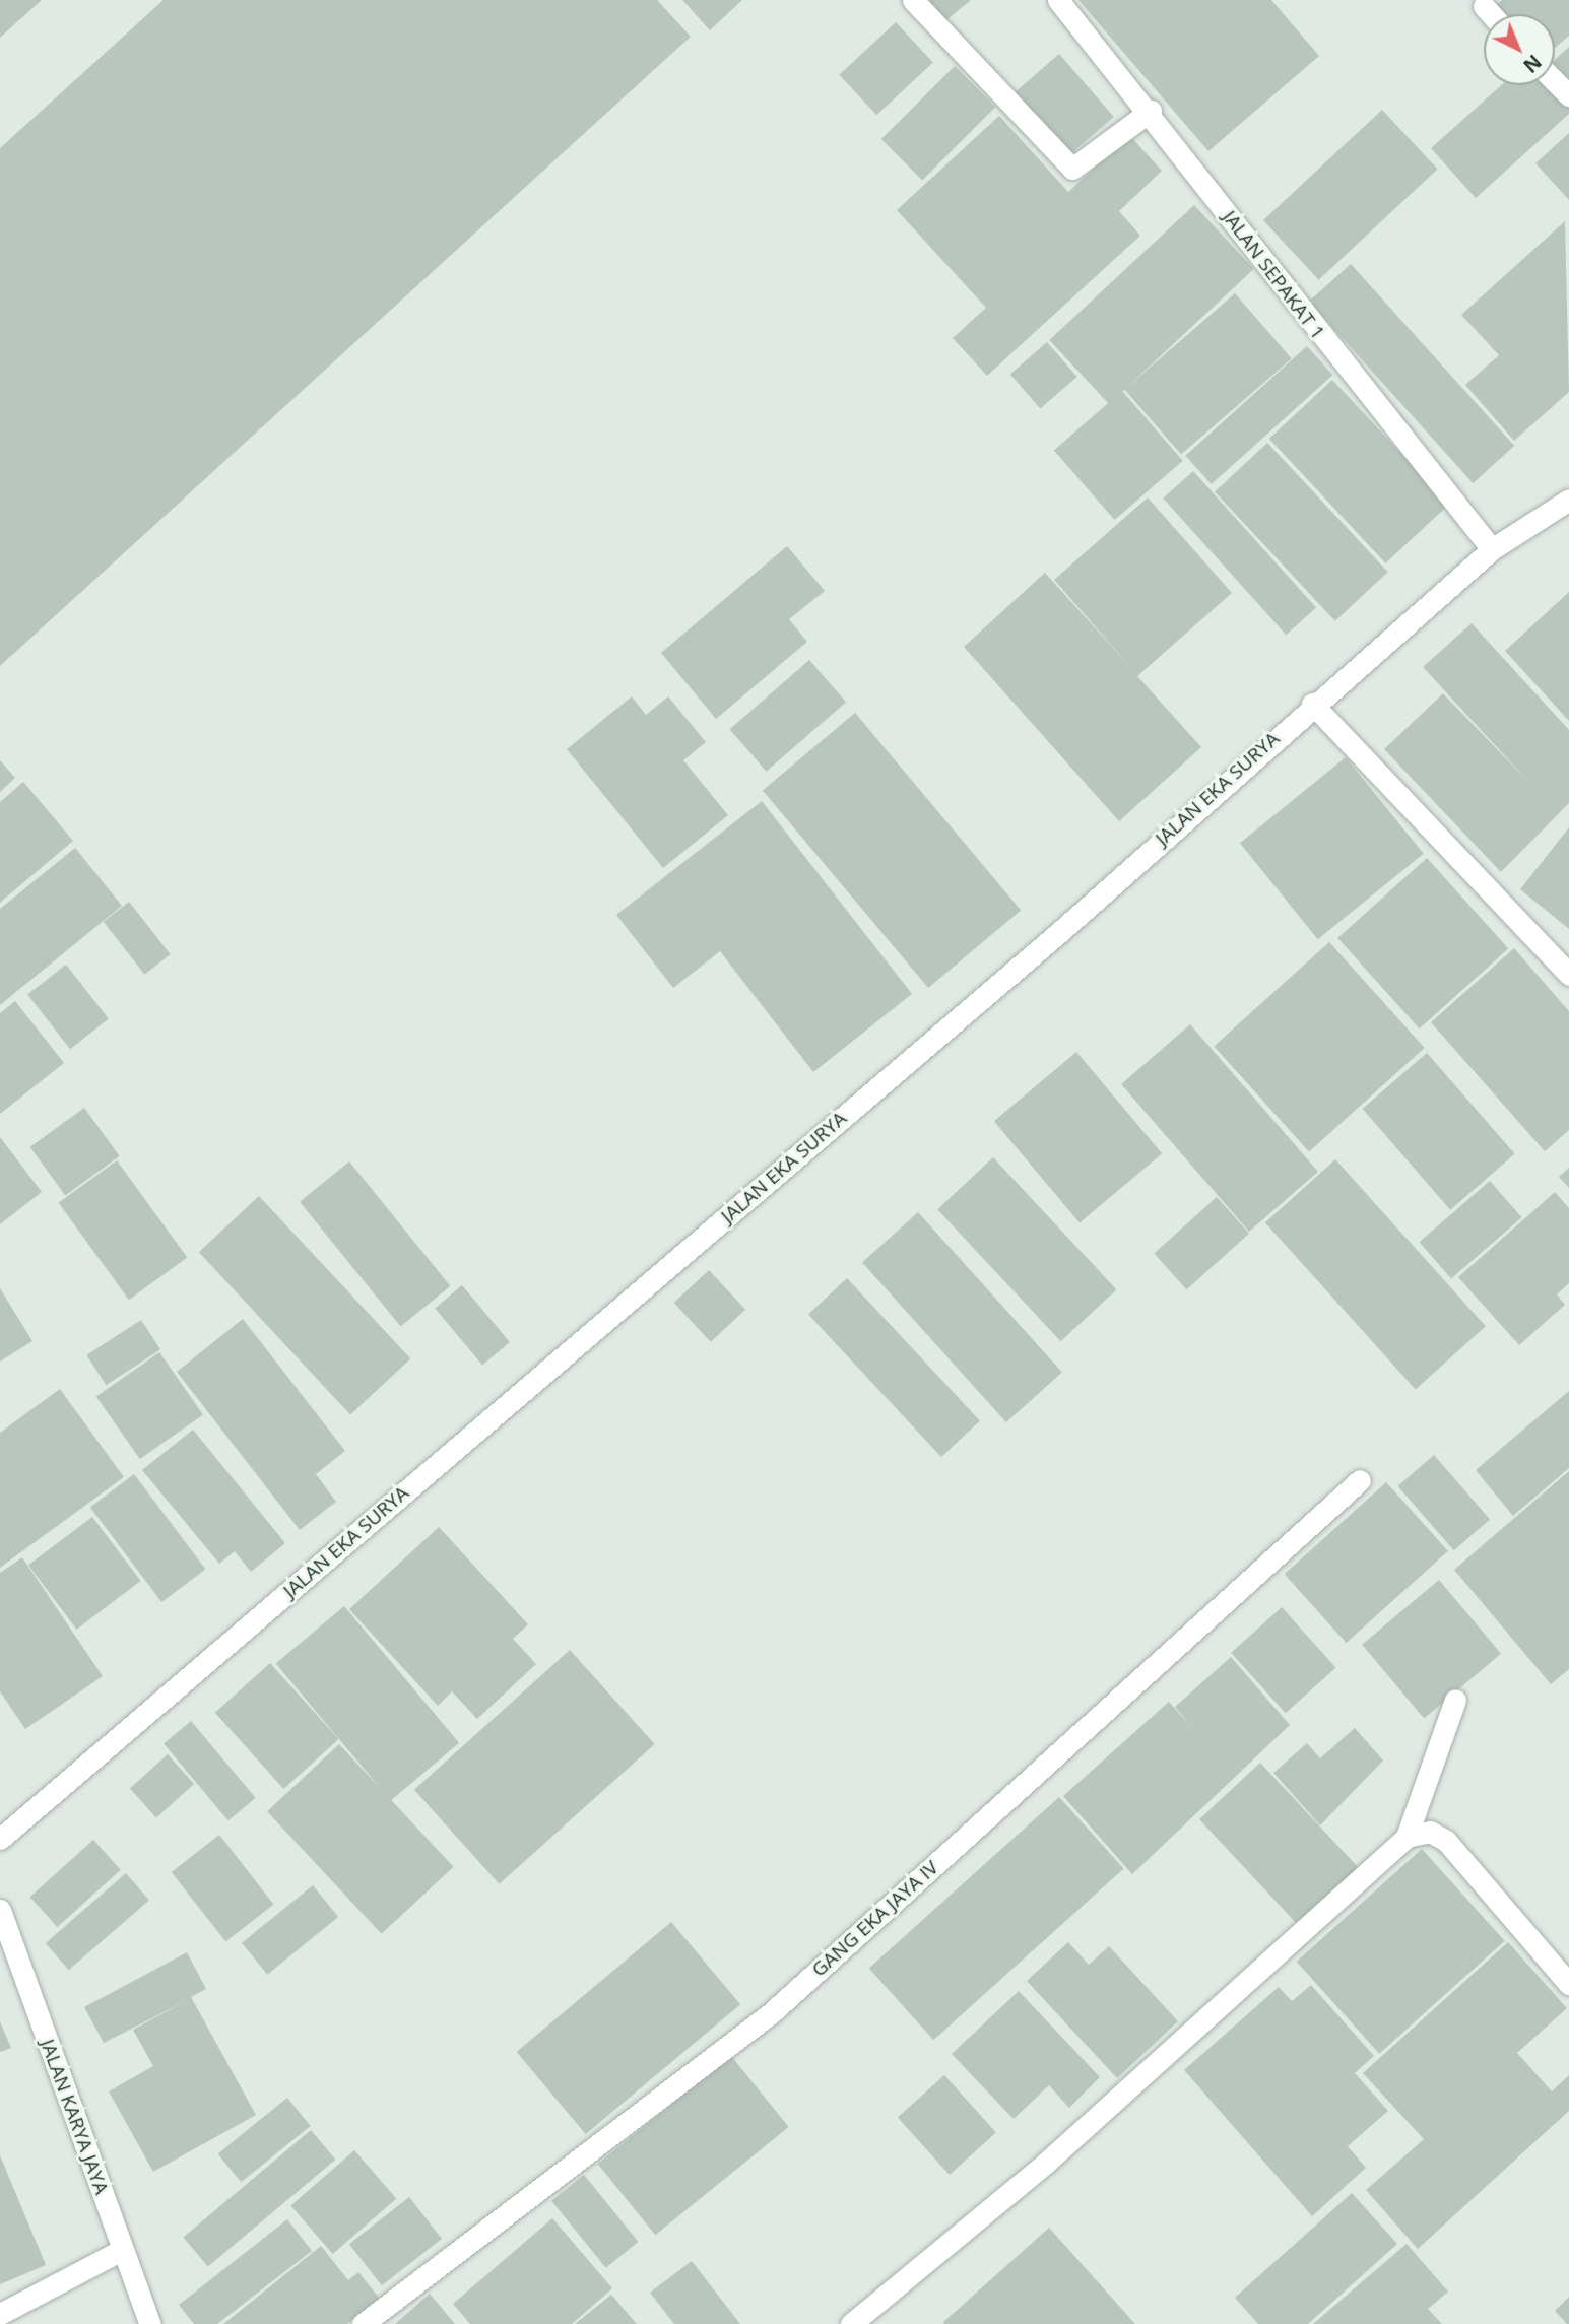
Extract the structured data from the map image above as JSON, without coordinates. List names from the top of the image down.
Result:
{
  "streets": {
    "street": [
      "JALAN SEPAKAT 1",
      "JALAN EKA SURYA",
      "GANG EKA JAYA IV",
      "JALAN KARYA JAYA"
    ]
  },
  "crossings": [
    ["JALAN SEPAKAT 1", "JALAN EKA SURYA"]
  ],
  "north": "bottom right"
}
